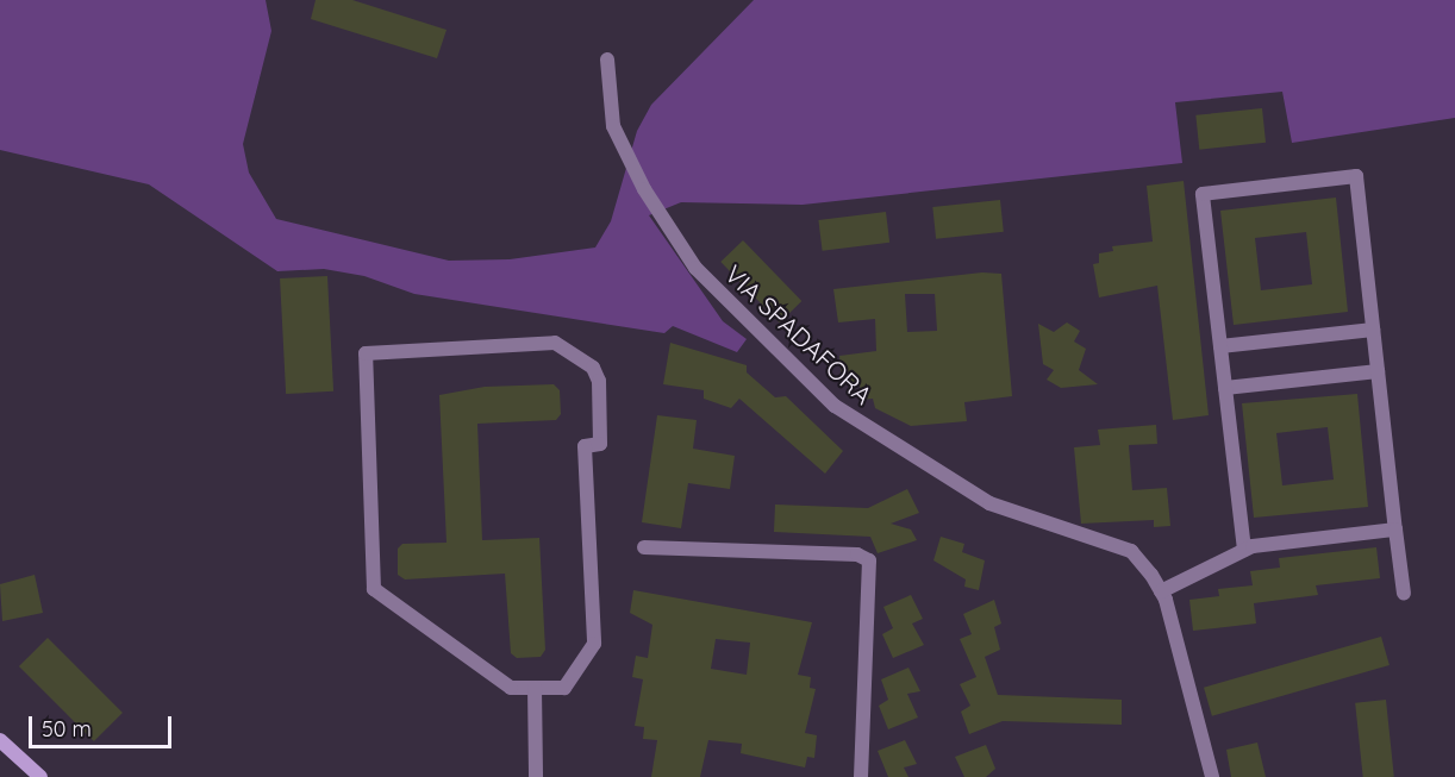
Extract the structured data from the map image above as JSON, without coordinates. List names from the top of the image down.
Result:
{
  "streets": {
    "street": ["VIA SPADAFORA"]
  },
  "scale_bar": "50 m"
}
